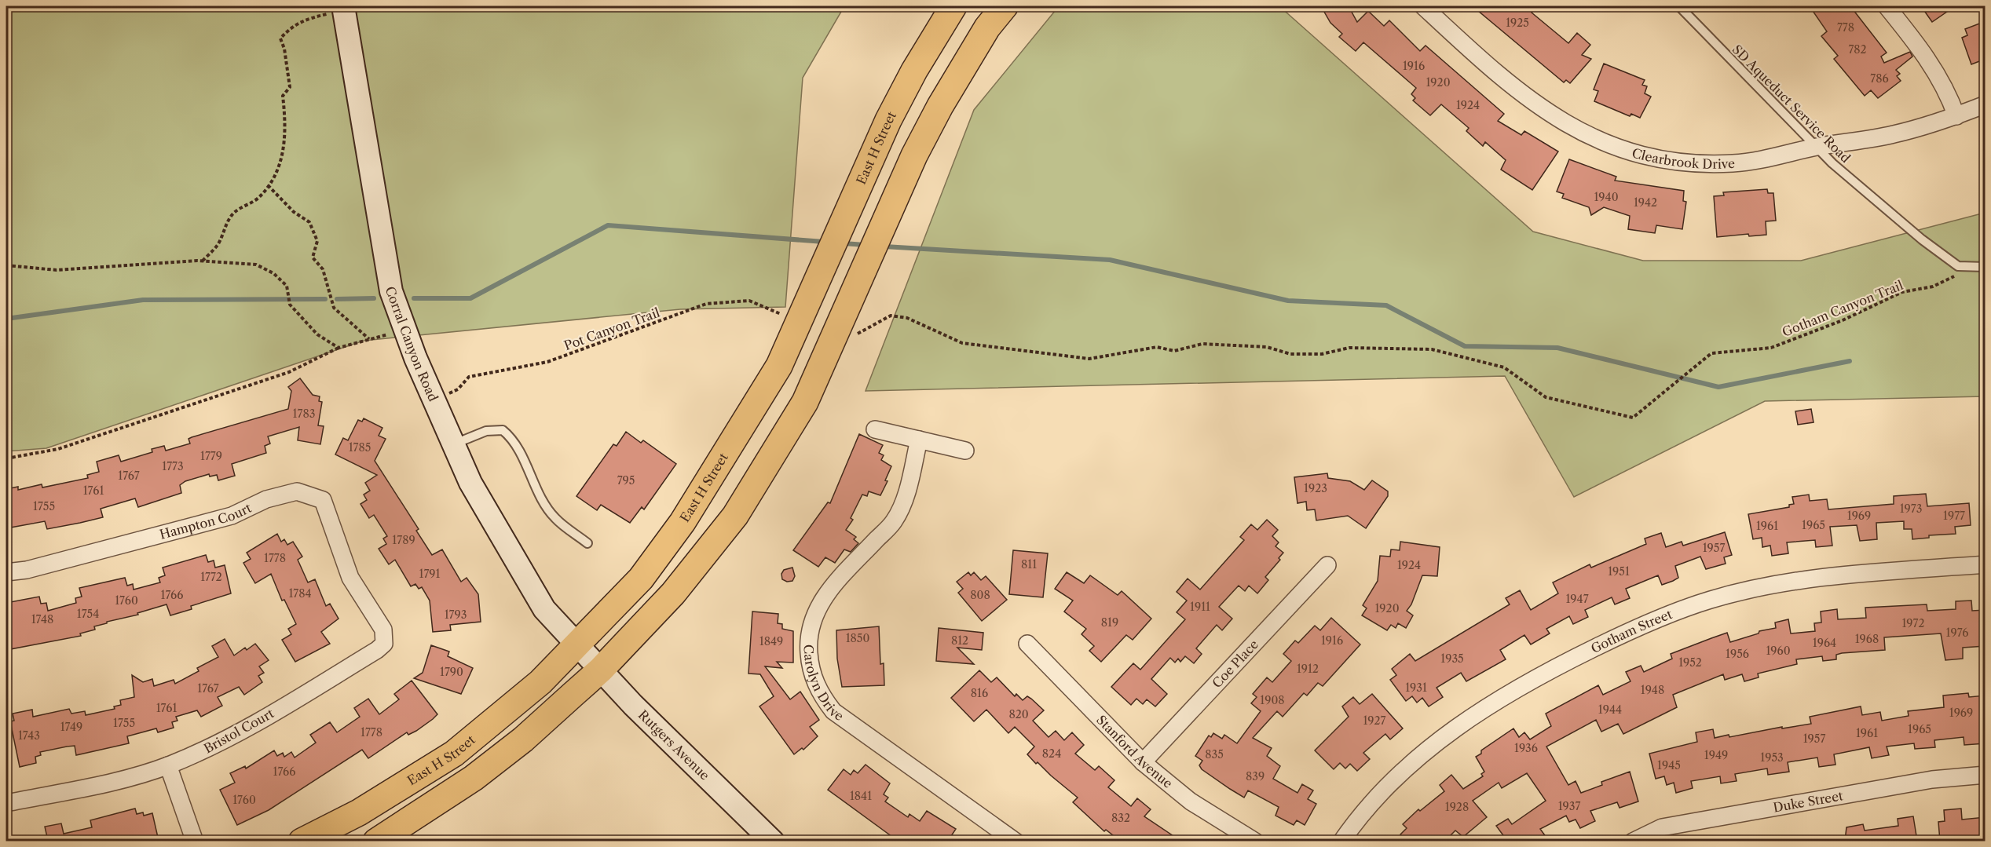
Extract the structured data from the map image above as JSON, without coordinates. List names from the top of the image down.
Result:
{
  "streets": {
    "main road": ["East H Street", "Corral Canyon Road", "Rutgers Avenue"],
    "street": [
      "Clearbrook Drive",
      "Hampton Court",
      "Gotham Street",
      "Coe Place",
      "Carolyn Drive",
      "Bristol Court",
      "Stanford Avenue",
      "Duke Street"
    ],
    "lane": ["SD Aqueduct Service Road"],
    "path": ["Gotham Canyon Trail", "Pot Canyon Trail"]
  },
  "crossings": [
    ["SD Aqueduct Service Road", "Clearbrook Drive"],
    ["SD Aqueduct Service Road", "Gotham Canyon Trail"],
    ["East H Street", "Pot Canyon Trail"],
    ["East H Street", "Corral Canyon Road"],
    ["East H Street", "Rutgers Avenue"],
    ["Pot Canyon Trail", "Corral Canyon Road"],
    ["Corral Canyon Road", "Rutgers Avenue"],
    ["Hampton Court", "Bristol Court"],
    ["Coe Place", "Stanford Avenue"]
  ],
  "house_numbers": [
    "1925",
    "778",
    "782",
    "1916",
    "786",
    "1920",
    "1924",
    "1940",
    "1942",
    "1783",
    "1785",
    "1779",
    "1773",
    "1767",
    "795",
    "1923",
    "1761",
    "1755",
    "1973",
    "1969",
    "1977",
    "1965",
    "1961",
    "1789",
    "1957",
    "1778",
    "811",
    "1924",
    "1951",
    "1791",
    "1772",
    "1784",
    "1766",
    "808",
    "1947",
    "1760",
    "1911",
    "1920",
    "1754",
    "1793",
    "1748",
    "819",
    "1972",
    "1976",
    "1850",
    "1968",
    "812",
    "1916",
    "1849",
    "1964",
    "1960",
    "1956",
    "1935",
    "1952",
    "1912",
    "1790",
    "1931",
    "1767",
    "1948",
    "816",
    "1908",
    "1761",
    "1944",
    "1969",
    "820",
    "1927",
    "1755",
    "1749",
    "1965",
    "1778",
    "1961",
    "1743",
    "1957",
    "1936",
    "824",
    "835",
    "1949",
    "1953",
    "1945",
    "1766",
    "839",
    "1841",
    "1760",
    "1937",
    "1928",
    "832"
  ]
}
